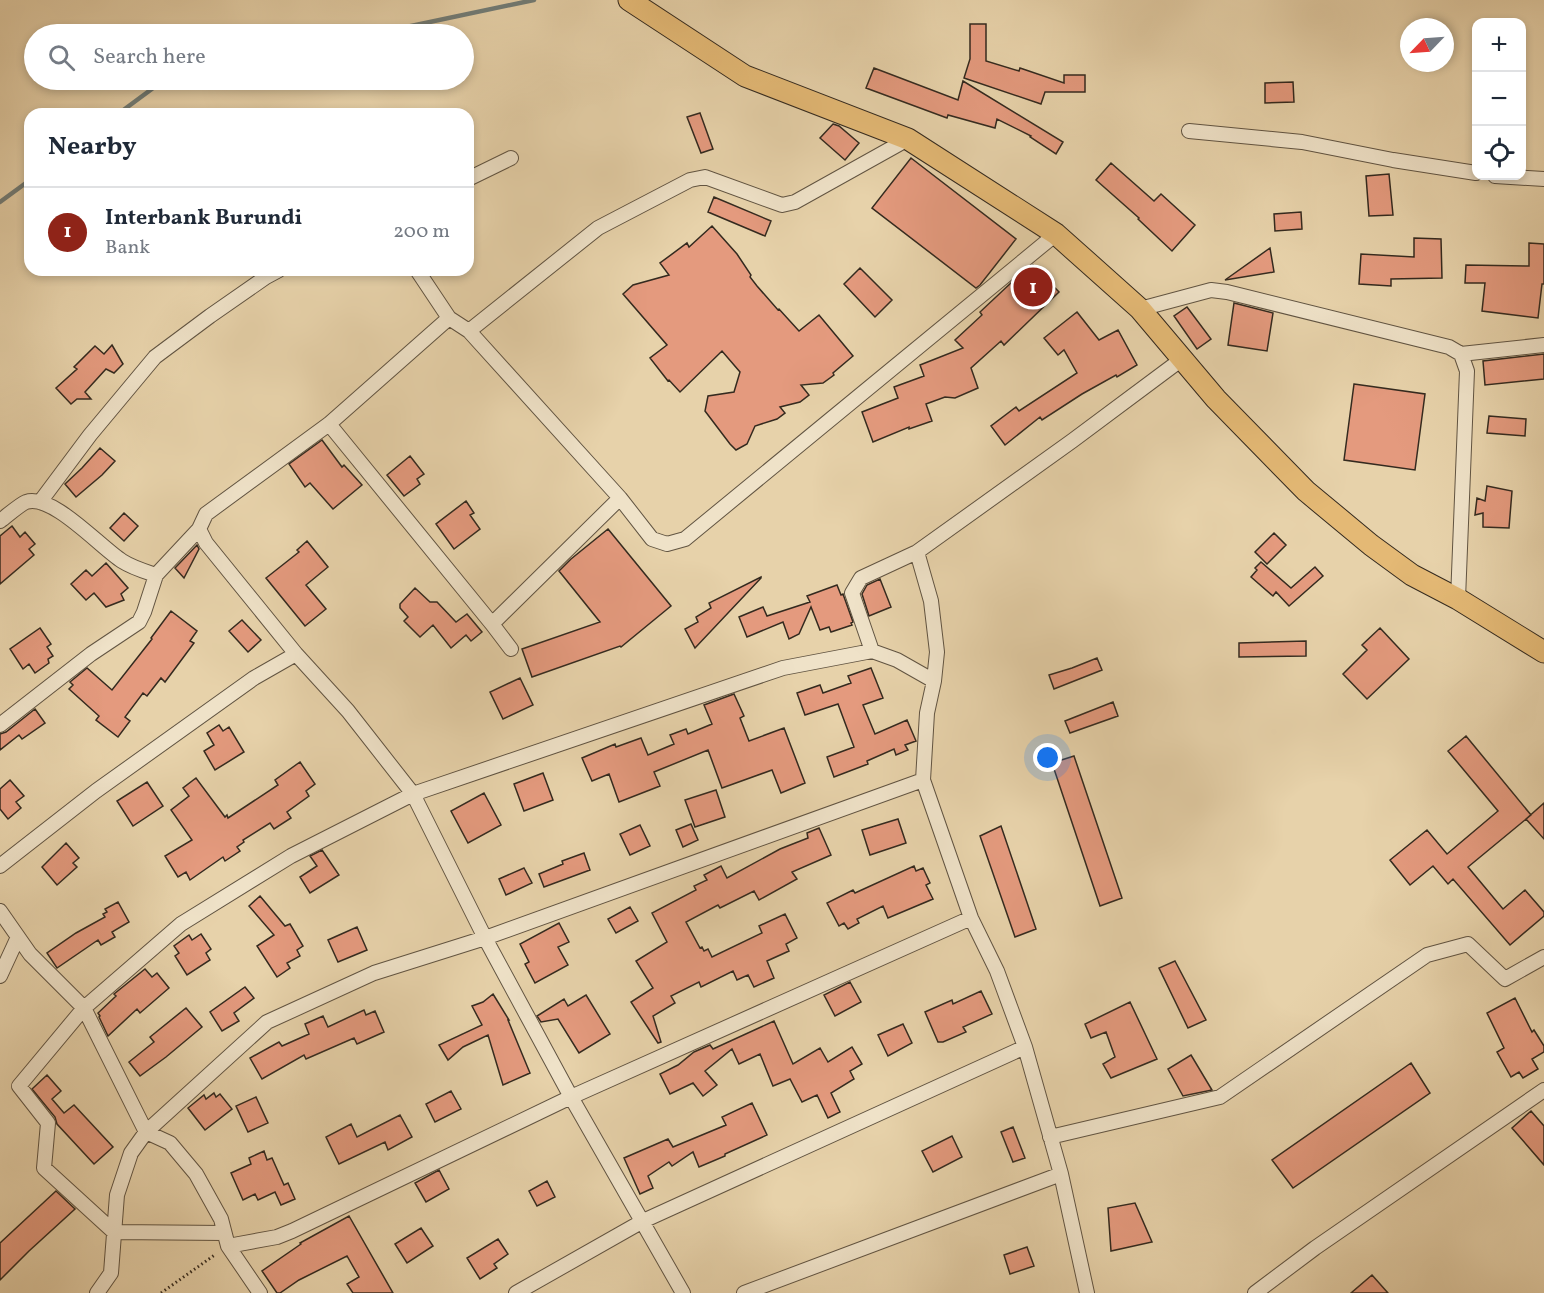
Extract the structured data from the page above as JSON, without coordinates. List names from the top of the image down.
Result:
{
  "north": "bottom left",
  "page": {
    "map_buttons": ["+", "−"],
    "search": "Search here",
    "heading": "Nearby",
    "list": [
      {
        "mark": "1",
        "name": "Interbank Burundi",
        "note": "Bank",
        "value": "200 m"
      }
    ],
    "pins": "1"
  }
}
